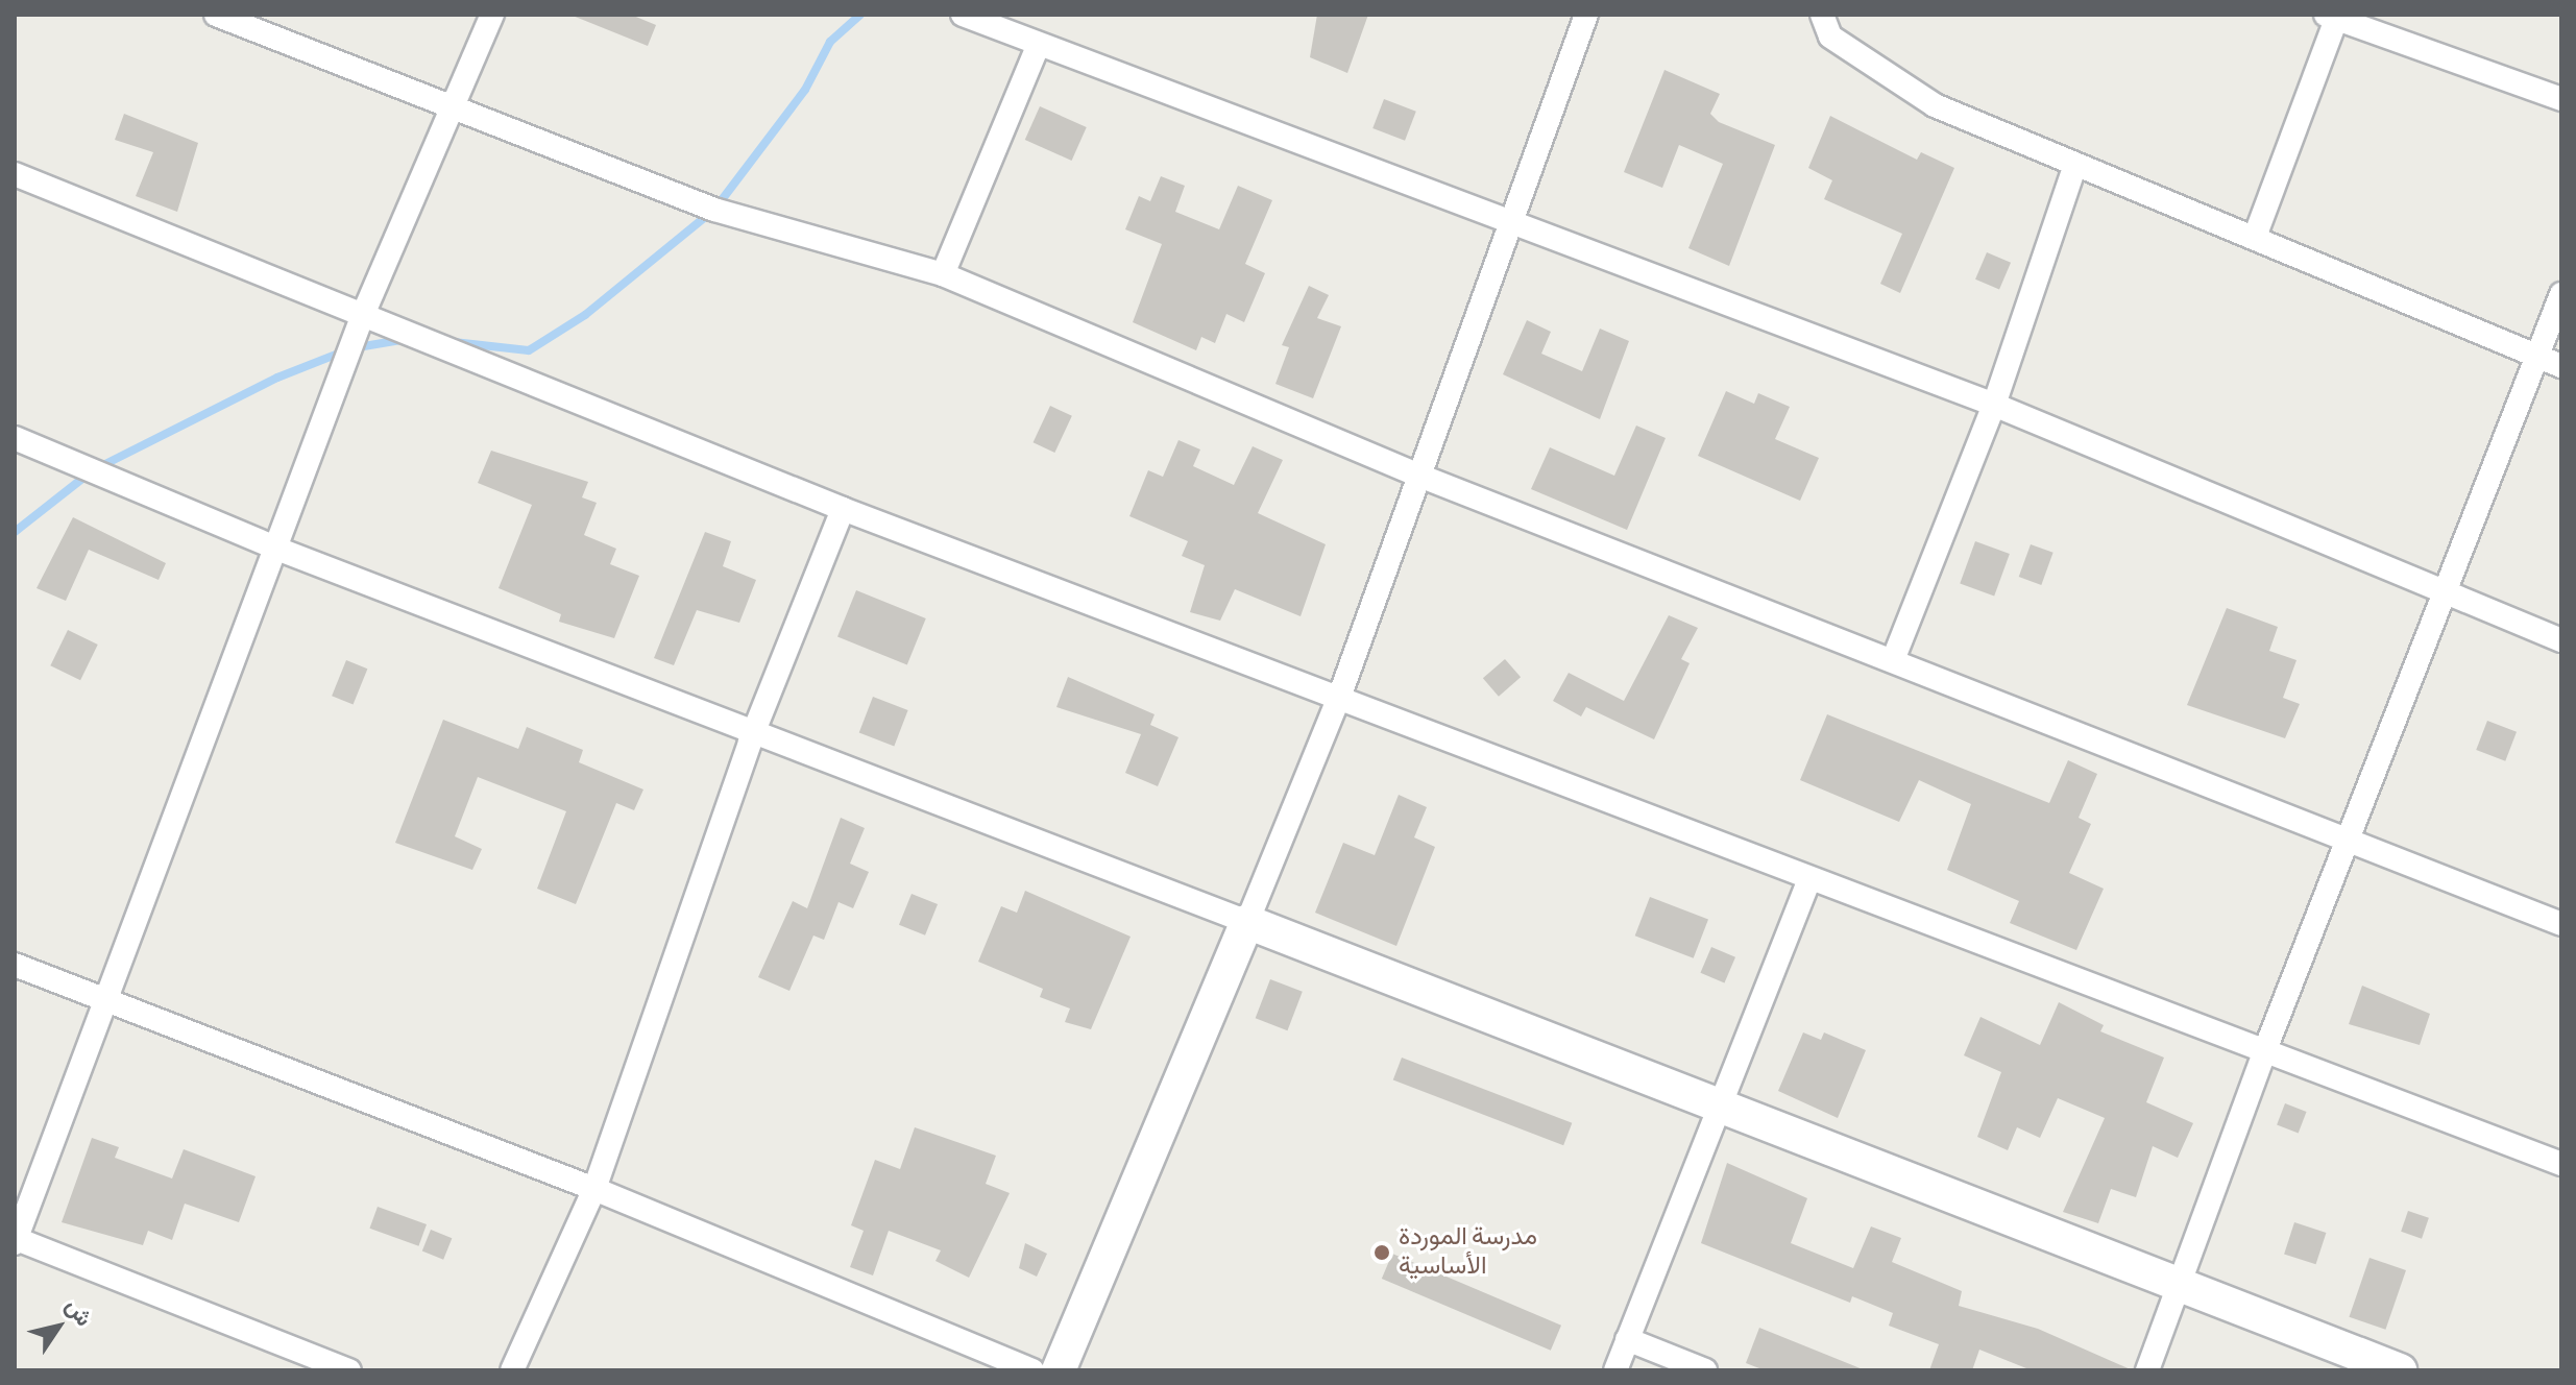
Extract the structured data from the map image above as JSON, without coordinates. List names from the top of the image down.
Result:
{
  "places": ["مدرسة الموردة الأساسية"],
  "north": "top right"
}
